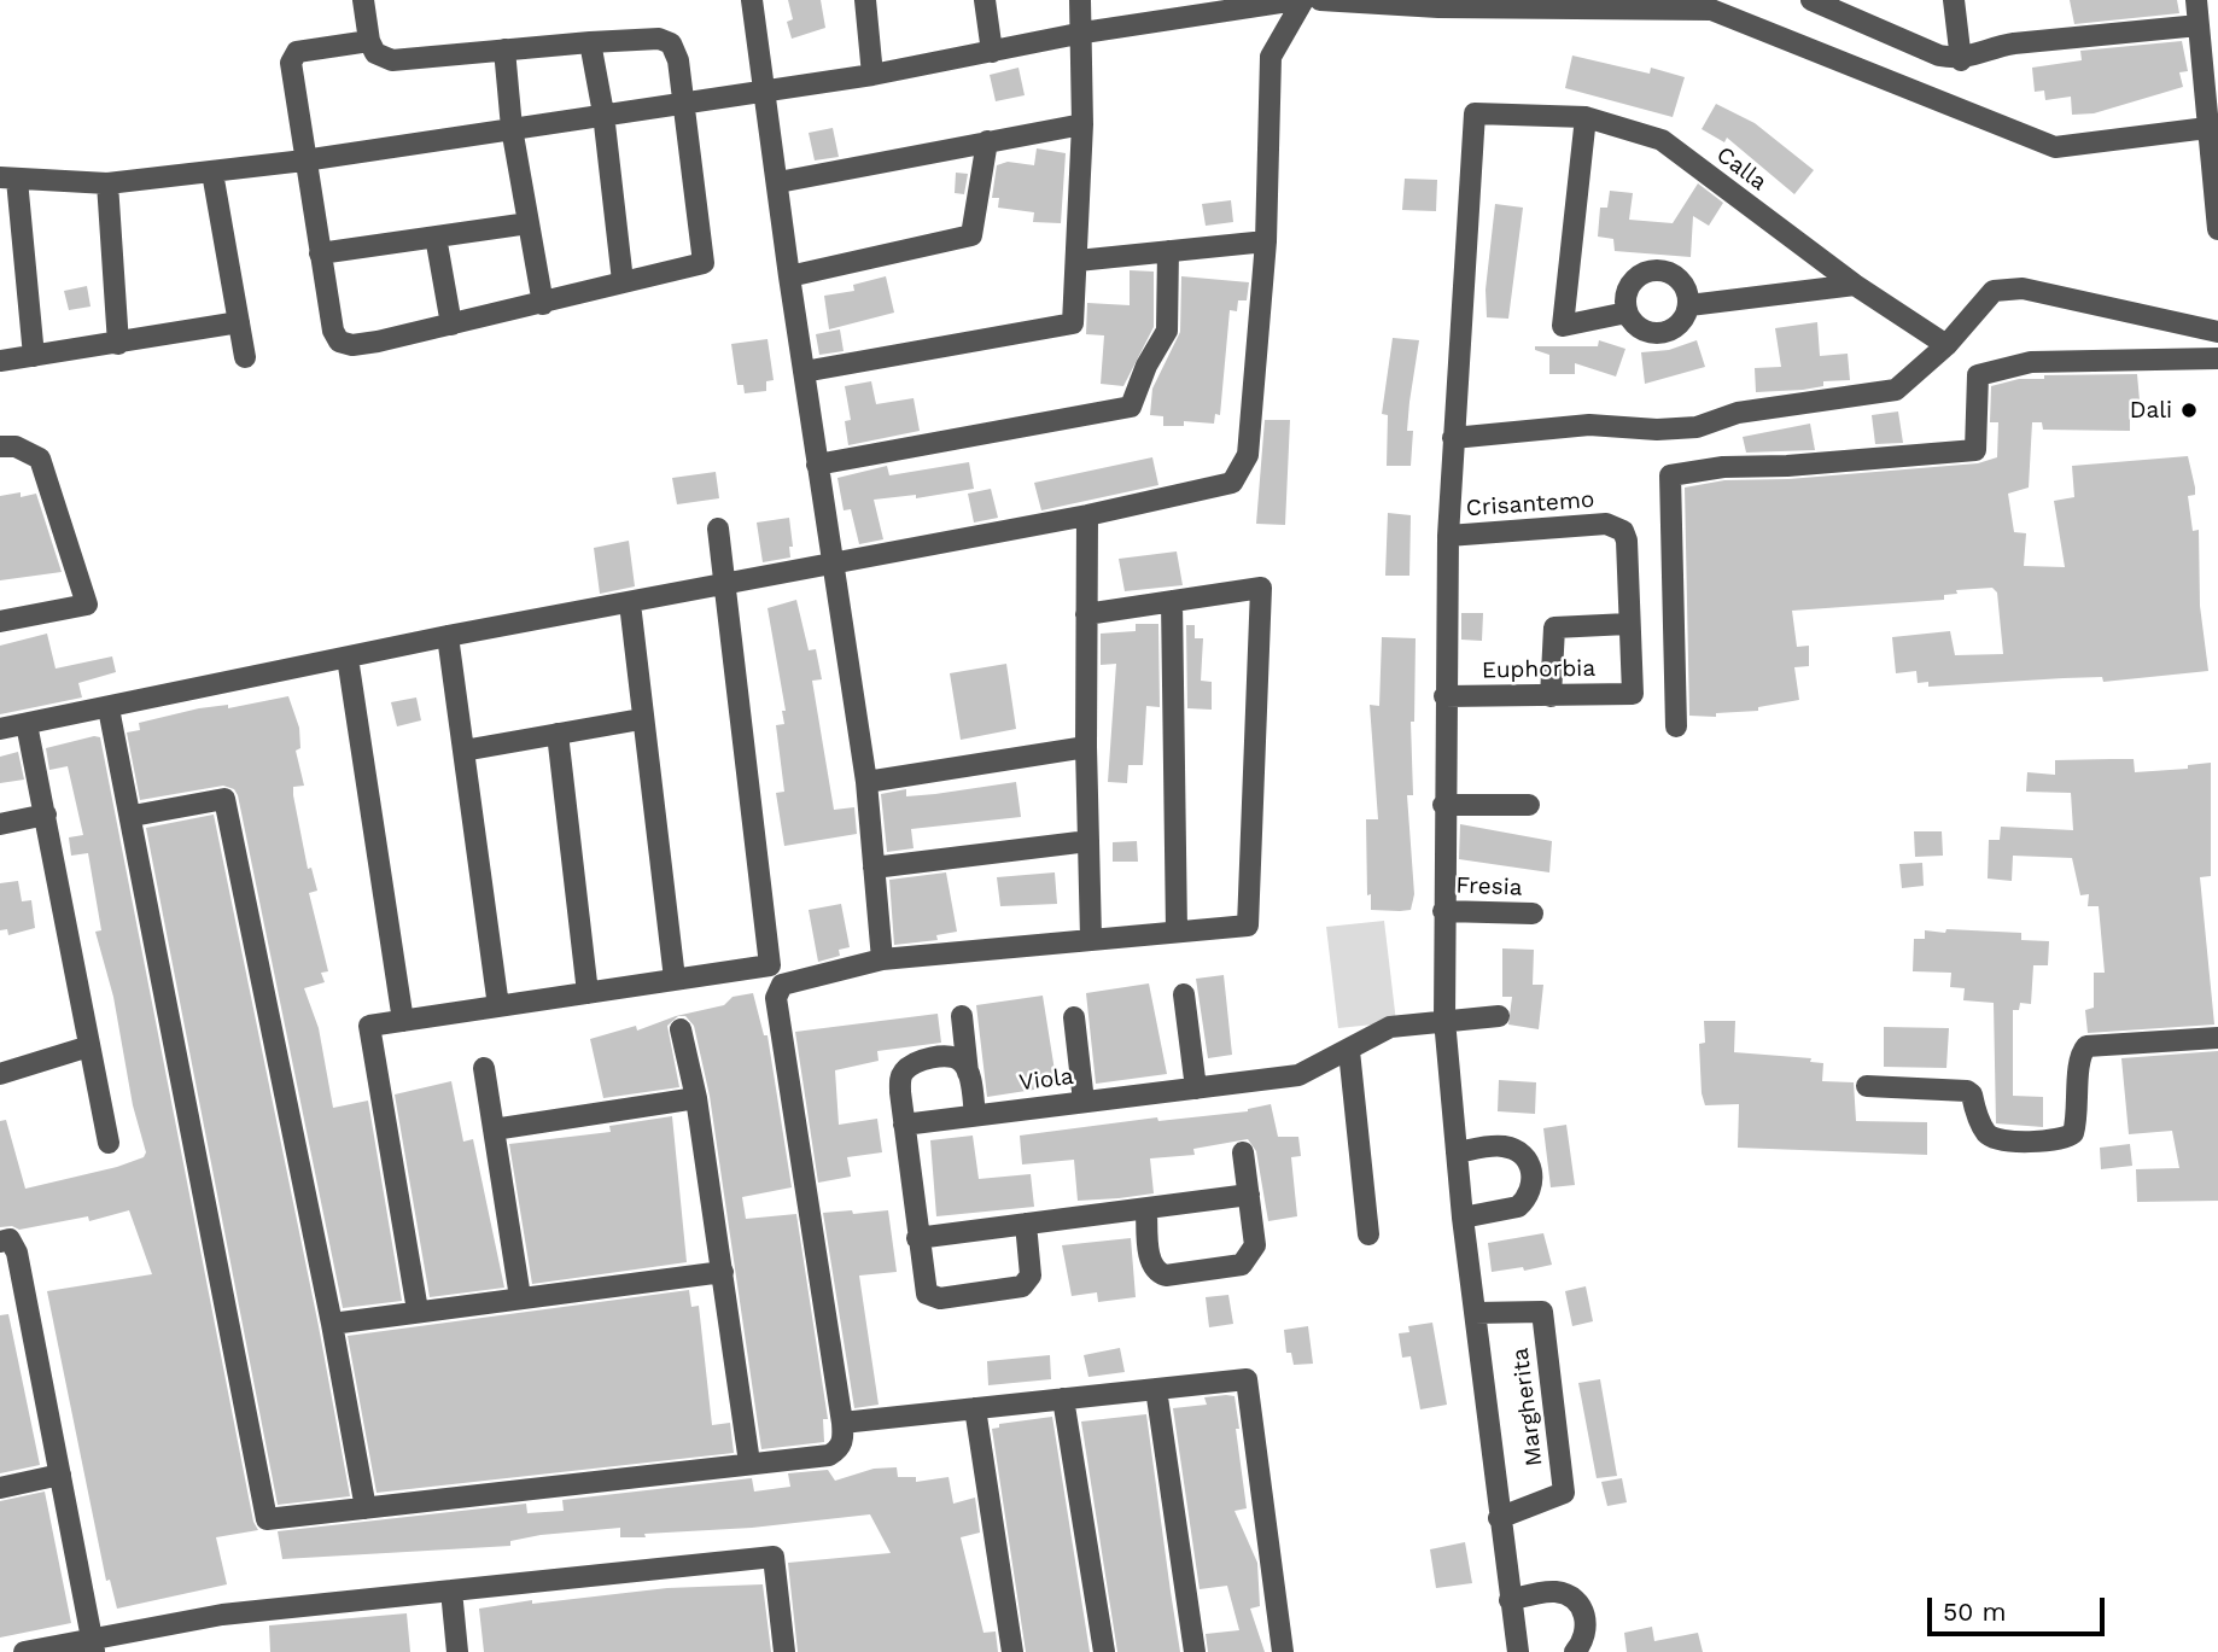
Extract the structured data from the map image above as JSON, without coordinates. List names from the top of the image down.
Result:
{
  "streets": {
    "street": [
      "Calla",
      "Crisantemo",
      "Euphorbia",
      "Fresia",
      "Viola",
      "Margherita"
    ]
  },
  "crossings": [
    ["Crisantemo", "Euphorbia"]
  ],
  "places": ["Dali"],
  "scale_bar": "50 m"
}
